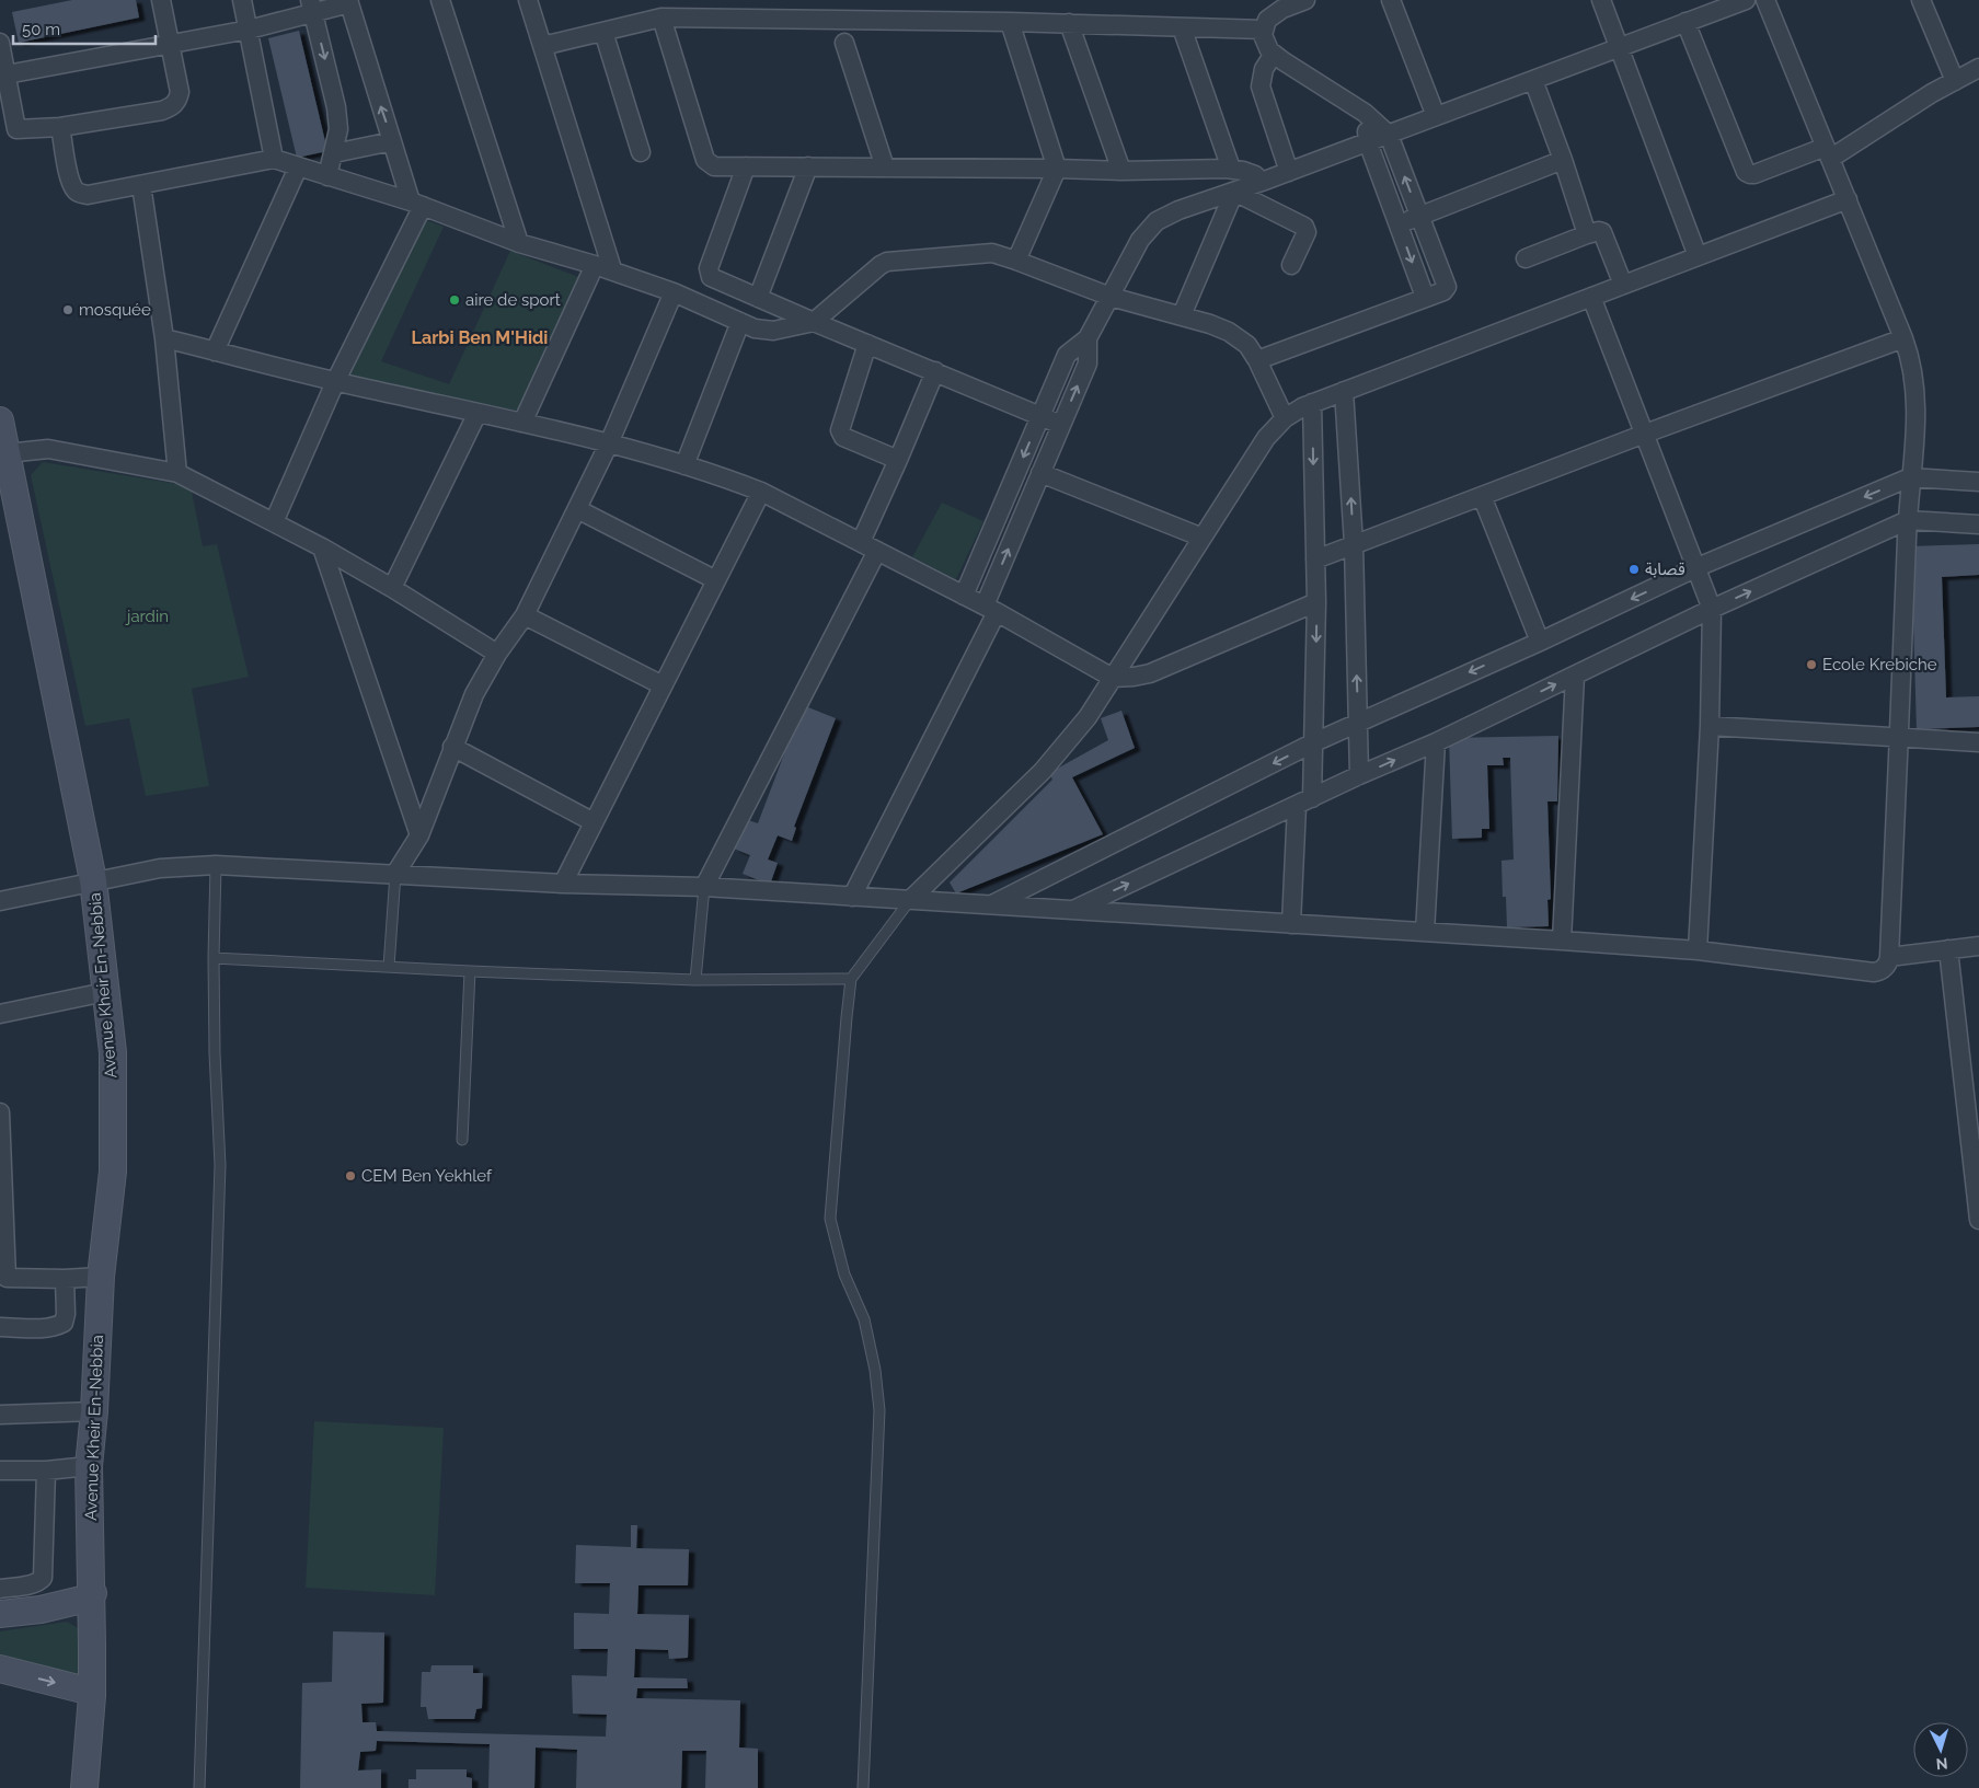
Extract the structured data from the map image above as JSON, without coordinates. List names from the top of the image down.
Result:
{
  "streets": {
    "main road": ["Avenue Kheir En-Nebbia"]
  },
  "districts": ["Larbi Ben M'Hidi"],
  "parks": ["jardin"],
  "places": [
    "aire de sport",
    "mosquée",
    "قصابة",
    "Ecole Krebiche",
    "CEM Ben Yekhlef"
  ],
  "scale_bar": "50 m",
  "north": "bottom"
}
